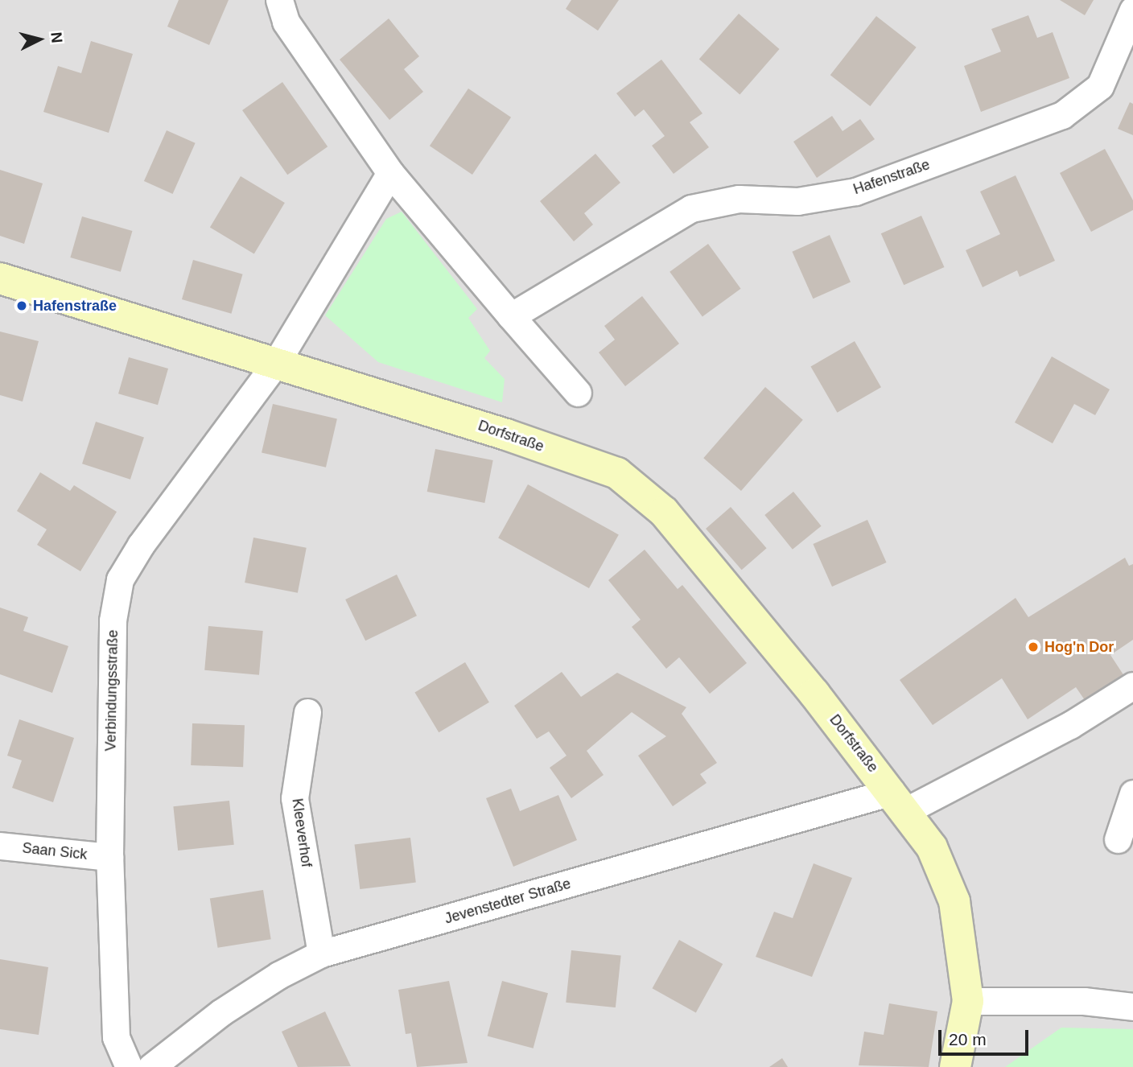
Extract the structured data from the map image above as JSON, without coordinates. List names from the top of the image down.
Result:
{
  "streets": {
    "street": [
      "Hafenstraße",
      "Dorfstraße",
      "Verbindungsstraße",
      "Kleeverhof",
      "Saan Sick",
      "Jevenstedter Straße"
    ]
  },
  "crossings": [
    ["Dorfstraße", "Verbindungsstraße"],
    ["Dorfstraße", "Jevenstedter Straße"],
    ["Verbindungsstraße", "Saan Sick"],
    ["Kleeverhof", "Jevenstedter Straße"]
  ],
  "places": ["Hafenstraße", "Hog'n Dor"],
  "scale_bar": "20 m",
  "north": "right"
}
